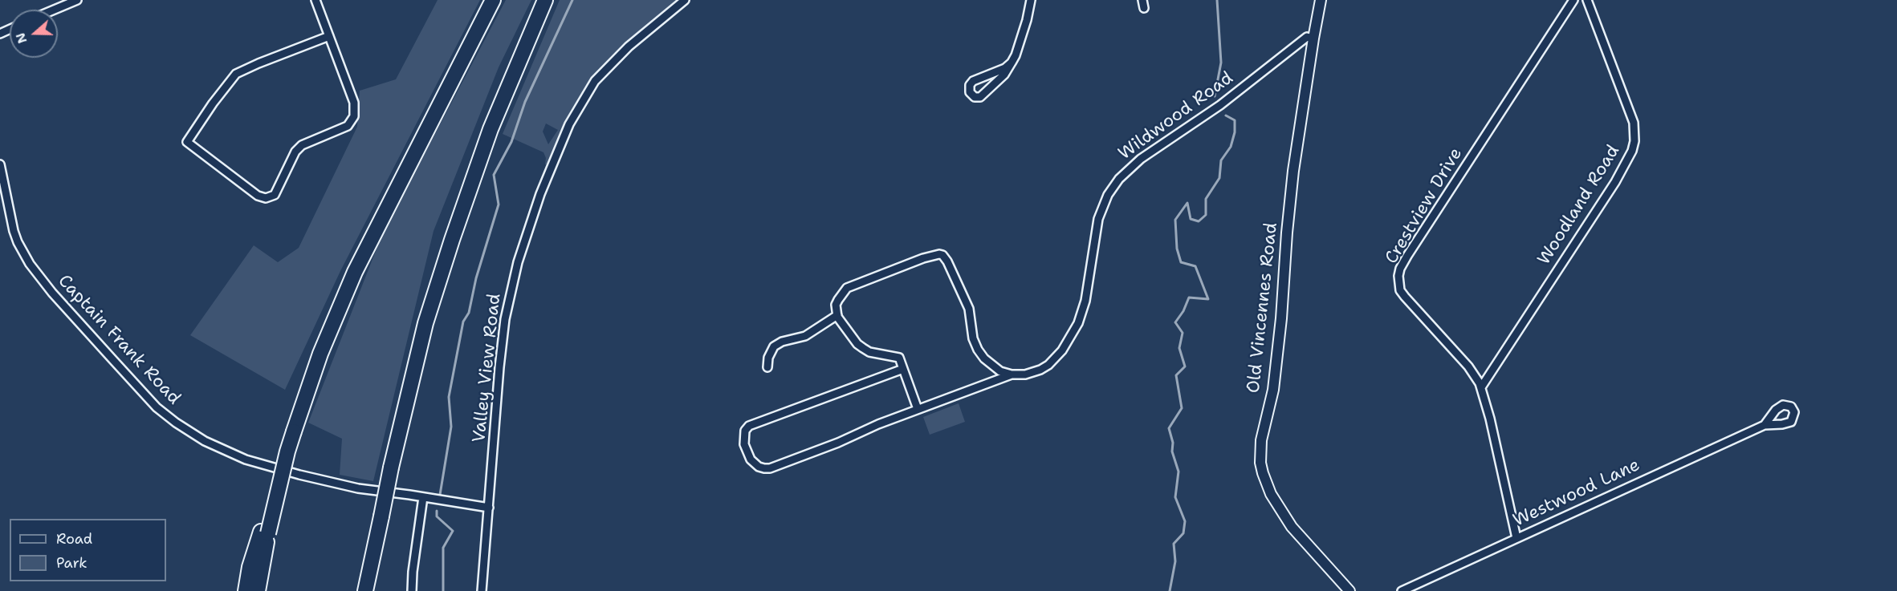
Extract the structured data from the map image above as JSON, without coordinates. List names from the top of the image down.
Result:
{
  "streets": {
    "street": [
      "Wildwood Road",
      "Woodland Road",
      "Crestview Drive",
      "Old Vincennes Road",
      "Captain Frank Road",
      "Valley View Road",
      "Westwood Lane"
    ]
  },
  "crossings": [
    ["Wildwood Road", "Old Vincennes Road"],
    ["Woodland Road", "Crestview Drive"],
    ["Crestview Drive", "Westwood Lane"],
    ["Captain Frank Road", "Valley View Road"]
  ],
  "legend": ["Road", "Park"],
  "north": "left"
}
